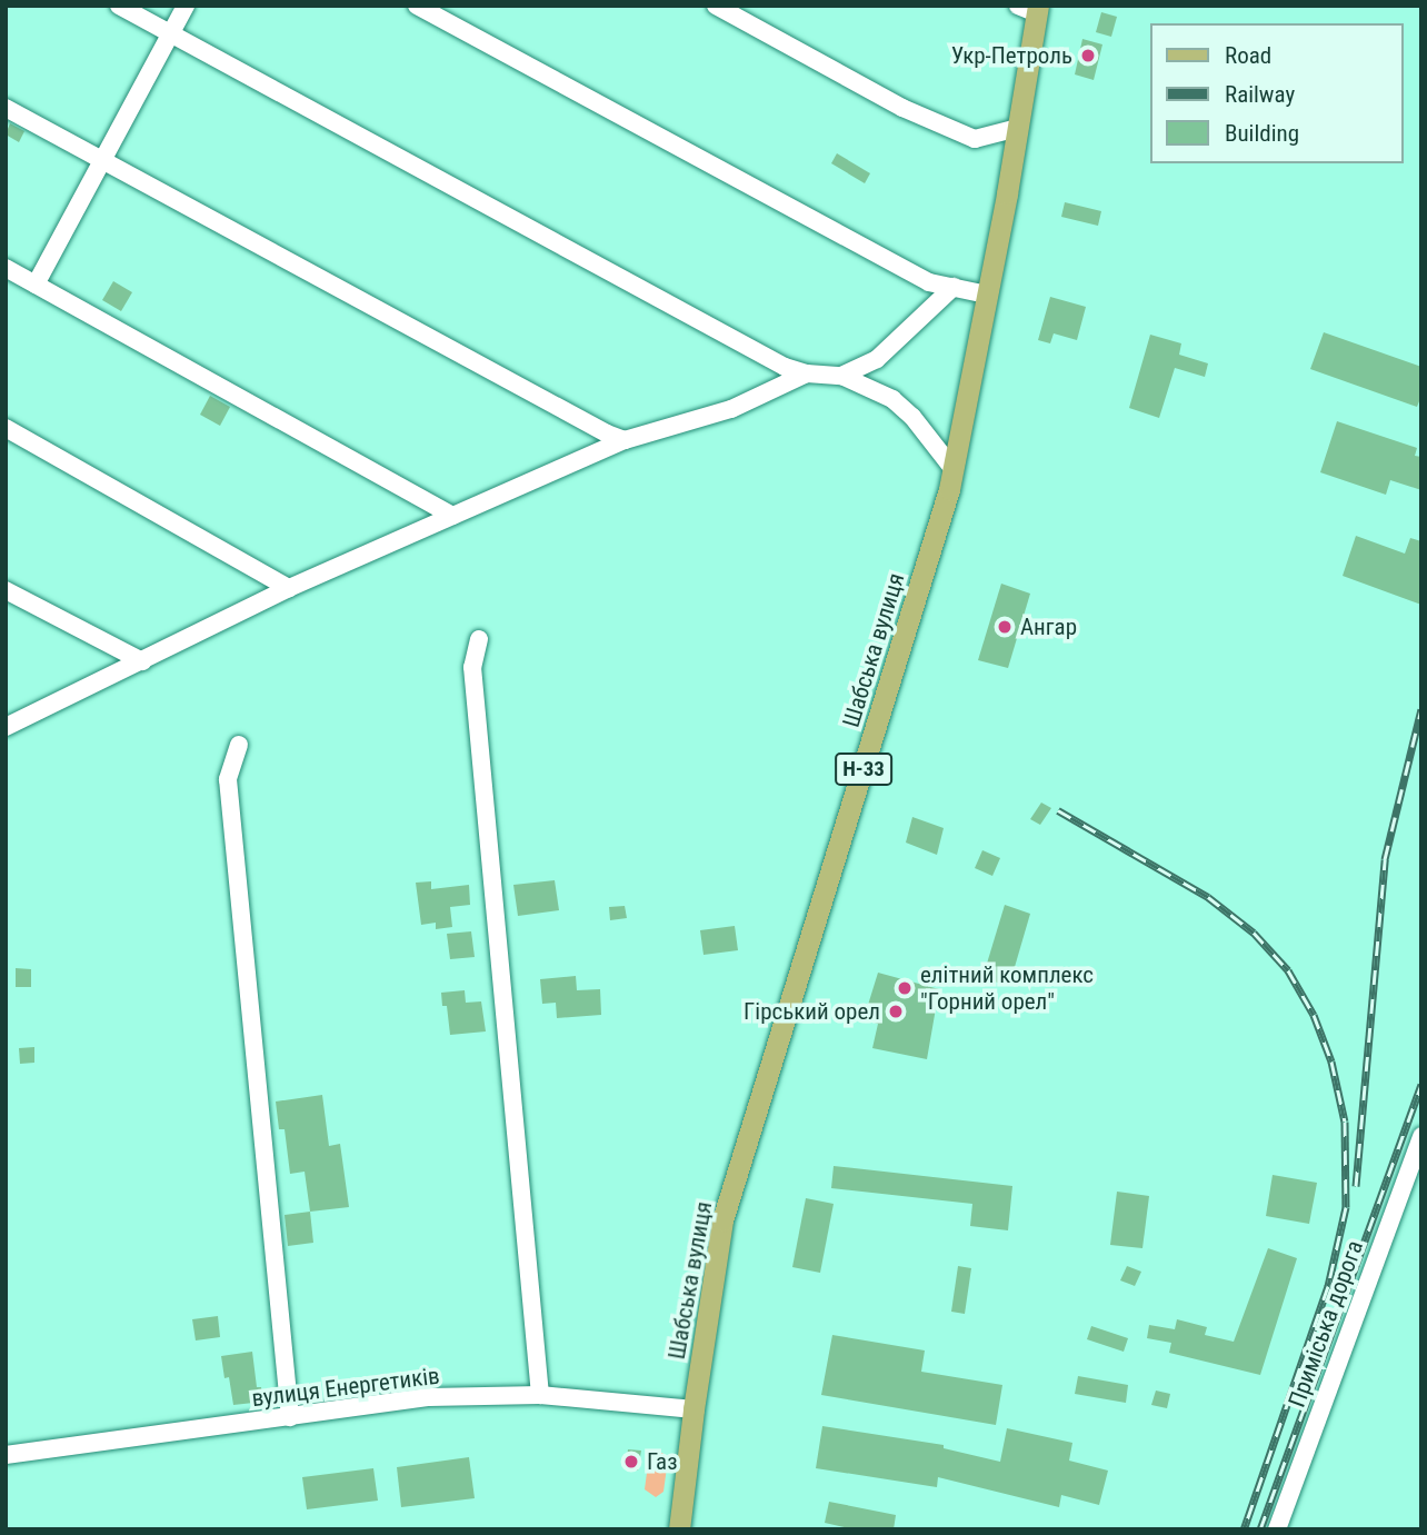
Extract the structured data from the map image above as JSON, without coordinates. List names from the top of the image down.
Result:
{
  "streets": {
    "main road": ["Шабська вулиця", "Н-33"],
    "street": ["Приміська дорога", "вулиця Енергетиків"]
  },
  "crossings": [
    ["Шабська вулиця", "вулиця Енергетиків"]
  ],
  "places": [
    "Укр-Петроль",
    "Ангар",
    "елітний комплекс \"Горний орел\"",
    "Гірський орел",
    "Газ"
  ],
  "legend": ["Road", "Railway", "Building"]
}
